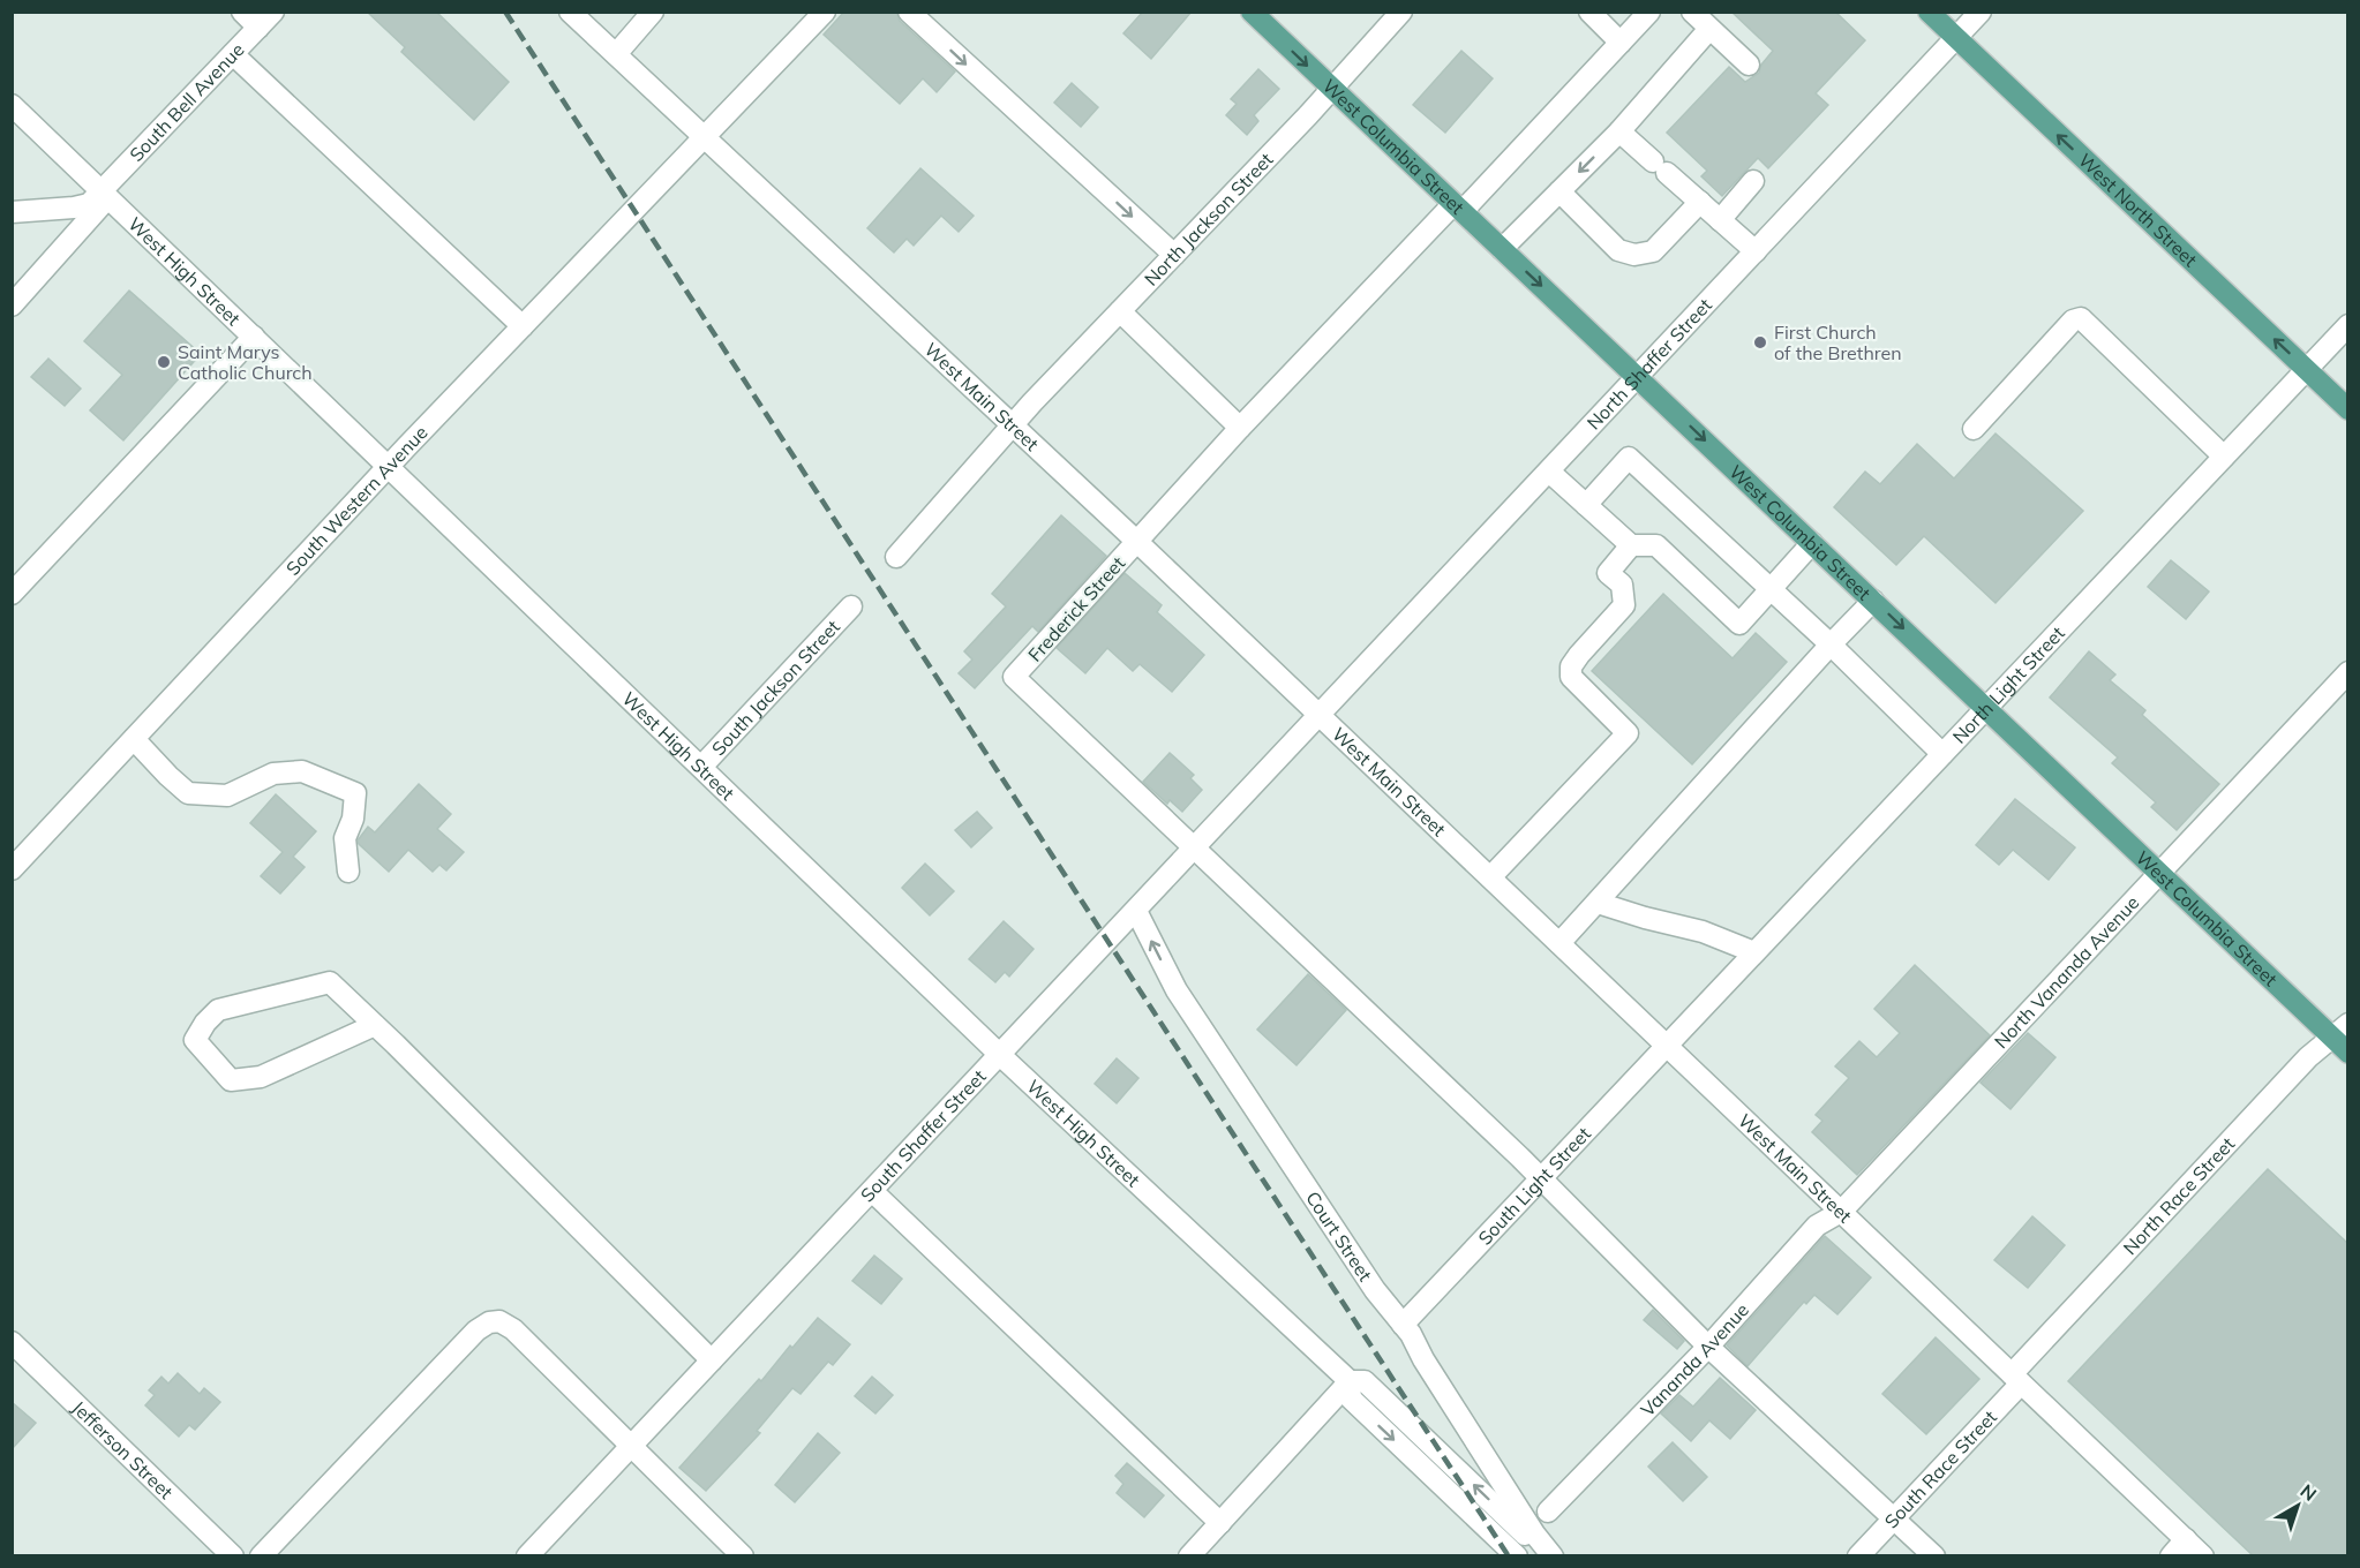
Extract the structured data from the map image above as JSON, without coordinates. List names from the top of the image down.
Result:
{
  "streets": {
    "main road": ["West Columbia Street", "West North Street"],
    "street": [
      "South Bell Avenue",
      "North Jackson Street",
      "West High Street",
      "North Shaffer Street",
      "West Main Street",
      "South Western Avenue",
      "Frederick Street",
      "South Jackson Street",
      "North Light Street",
      "North Vananda Avenue",
      "South Shaffer Street",
      "South Light Street",
      "North Race Street",
      "Court Street",
      "Vananda Avenue",
      "Jefferson Street",
      "South Race Street"
    ]
  },
  "crossings": [
    ["South Bell Avenue", "West High Street"],
    ["West Columbia Street", "North Jackson Street"],
    ["West Columbia Street", "North Shaffer Street"],
    ["West Columbia Street", "Frederick Street"],
    ["West Columbia Street", "North Light Street"],
    ["West Columbia Street", "North Vananda Avenue"],
    ["West Columbia Street", "North Race Street"],
    ["West North Street", "North Shaffer Street"],
    ["West North Street", "North Light Street"],
    ["North Jackson Street", "West Main Street"],
    ["West High Street", "South Western Avenue"],
    ["West High Street", "South Jackson Street"],
    ["West High Street", "South Shaffer Street"],
    ["West High Street", "Court Street"],
    ["North Shaffer Street", "West Main Street"],
    ["North Shaffer Street", "South Shaffer Street"],
    ["West Main Street", "South Western Avenue"],
    ["West Main Street", "Frederick Street"],
    ["West Main Street", "North Light Street"],
    ["West Main Street", "North Vananda Avenue"],
    ["West Main Street", "South Shaffer Street"],
    ["West Main Street", "South Light Street"],
    ["West Main Street", "North Race Street"],
    ["West Main Street", "Vananda Avenue"],
    ["West Main Street", "South Race Street"],
    ["Frederick Street", "South Shaffer Street"],
    ["North Light Street", "South Light Street"],
    ["North Vananda Avenue", "Vananda Avenue"],
    ["South Shaffer Street", "Court Street"],
    ["South Light Street", "Court Street"],
    ["North Race Street", "South Race Street"]
  ],
  "one_way": ["West Columbia Street", "West North Street"],
  "places": ["First Church of the Brethren", "Saint Marys Catholic Church"],
  "north": "top right"
}
